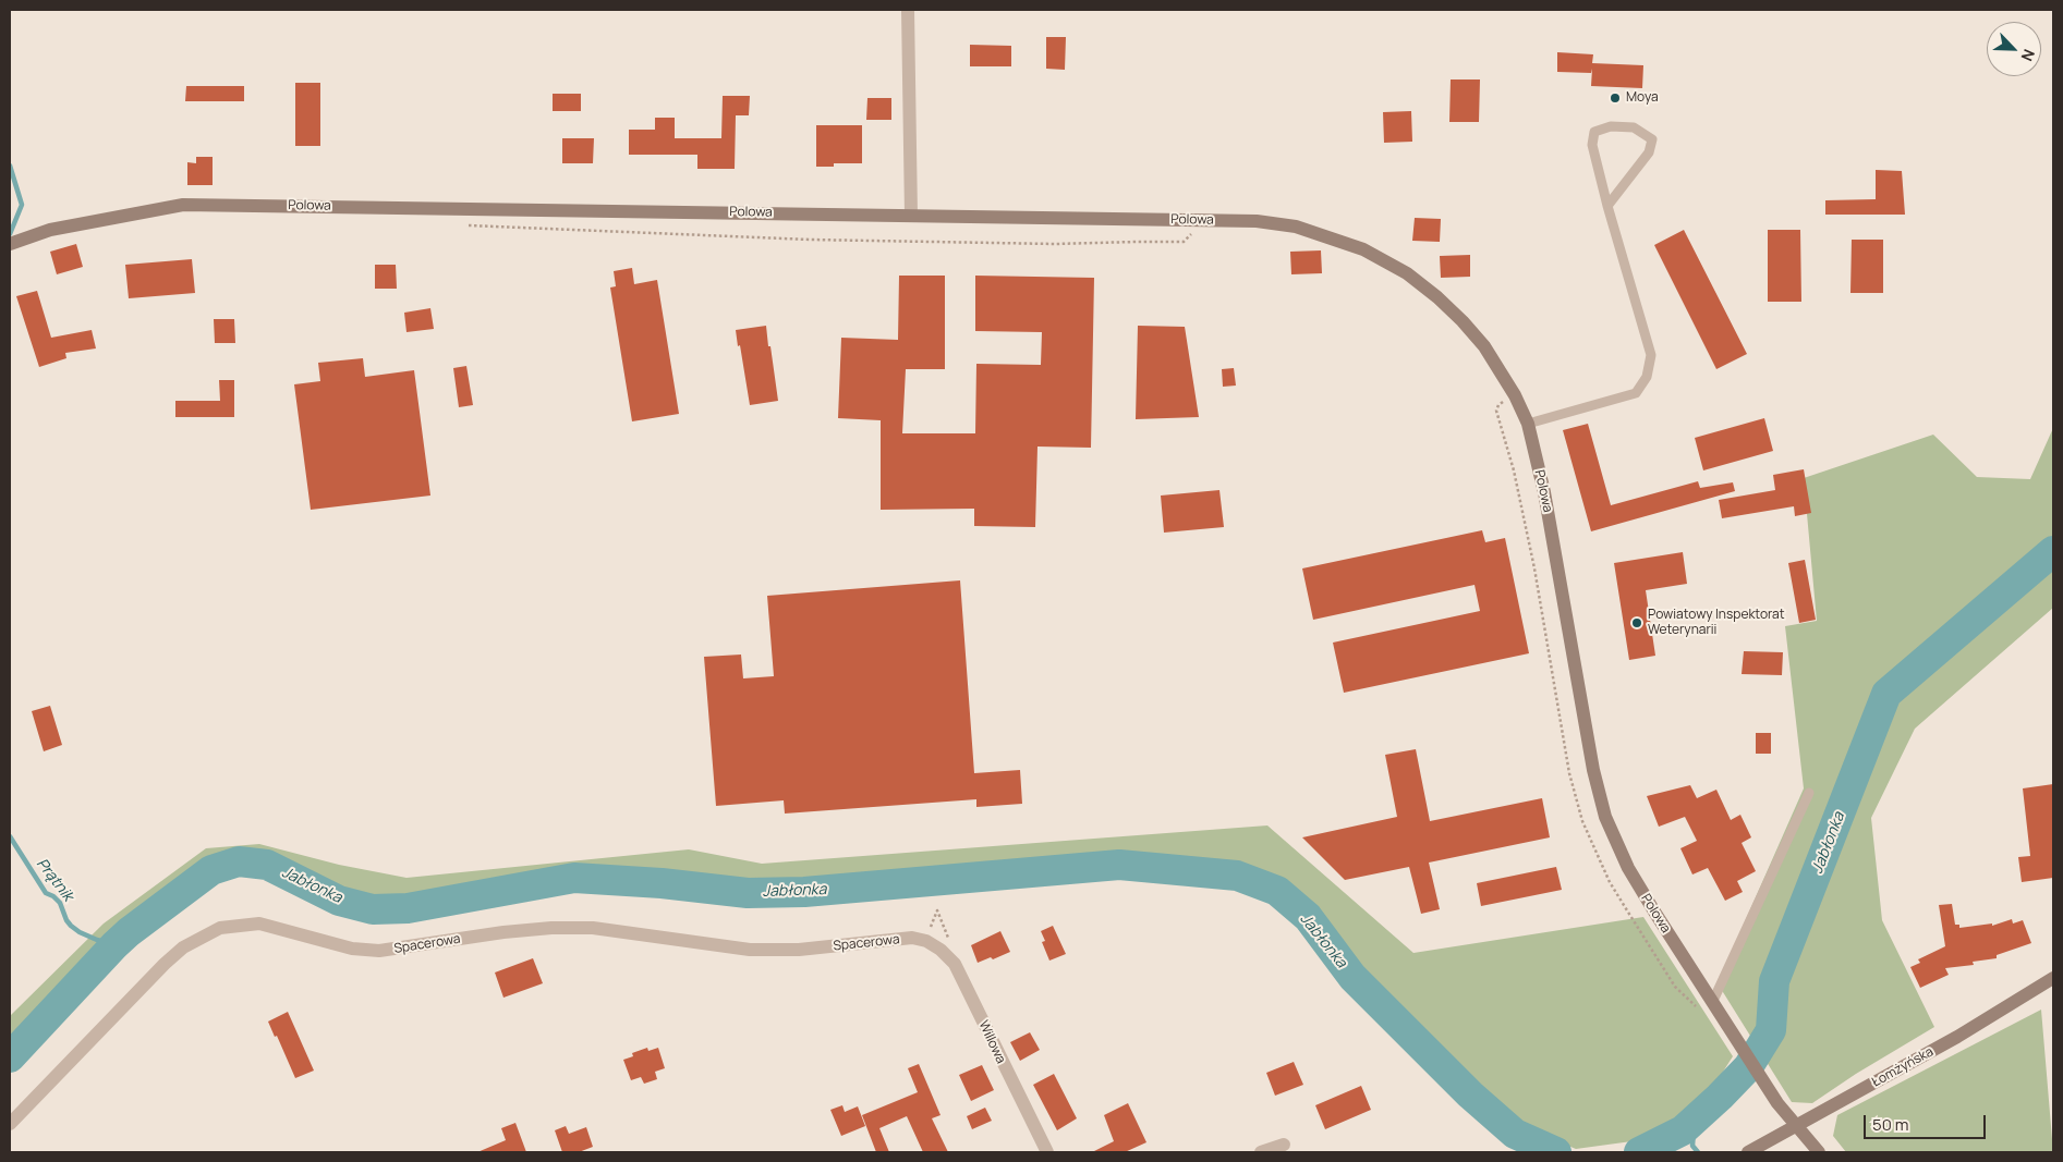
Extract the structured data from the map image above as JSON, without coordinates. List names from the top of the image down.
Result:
{
  "streets": {
    "street": [
      "Polowa",
      "Spacerowa",
      "Willowa",
      "Łomżyńska"
    ]
  },
  "crossings": [
    ["Polowa", "Łomżyńska"],
    ["Spacerowa", "Willowa"]
  ],
  "water": ["Jabłonka", "Prątnik"],
  "places": ["Moya", "Powiatowy Inspektorat Weterynarii"],
  "scale_bar": "50 m",
  "north": "bottom right"
}
